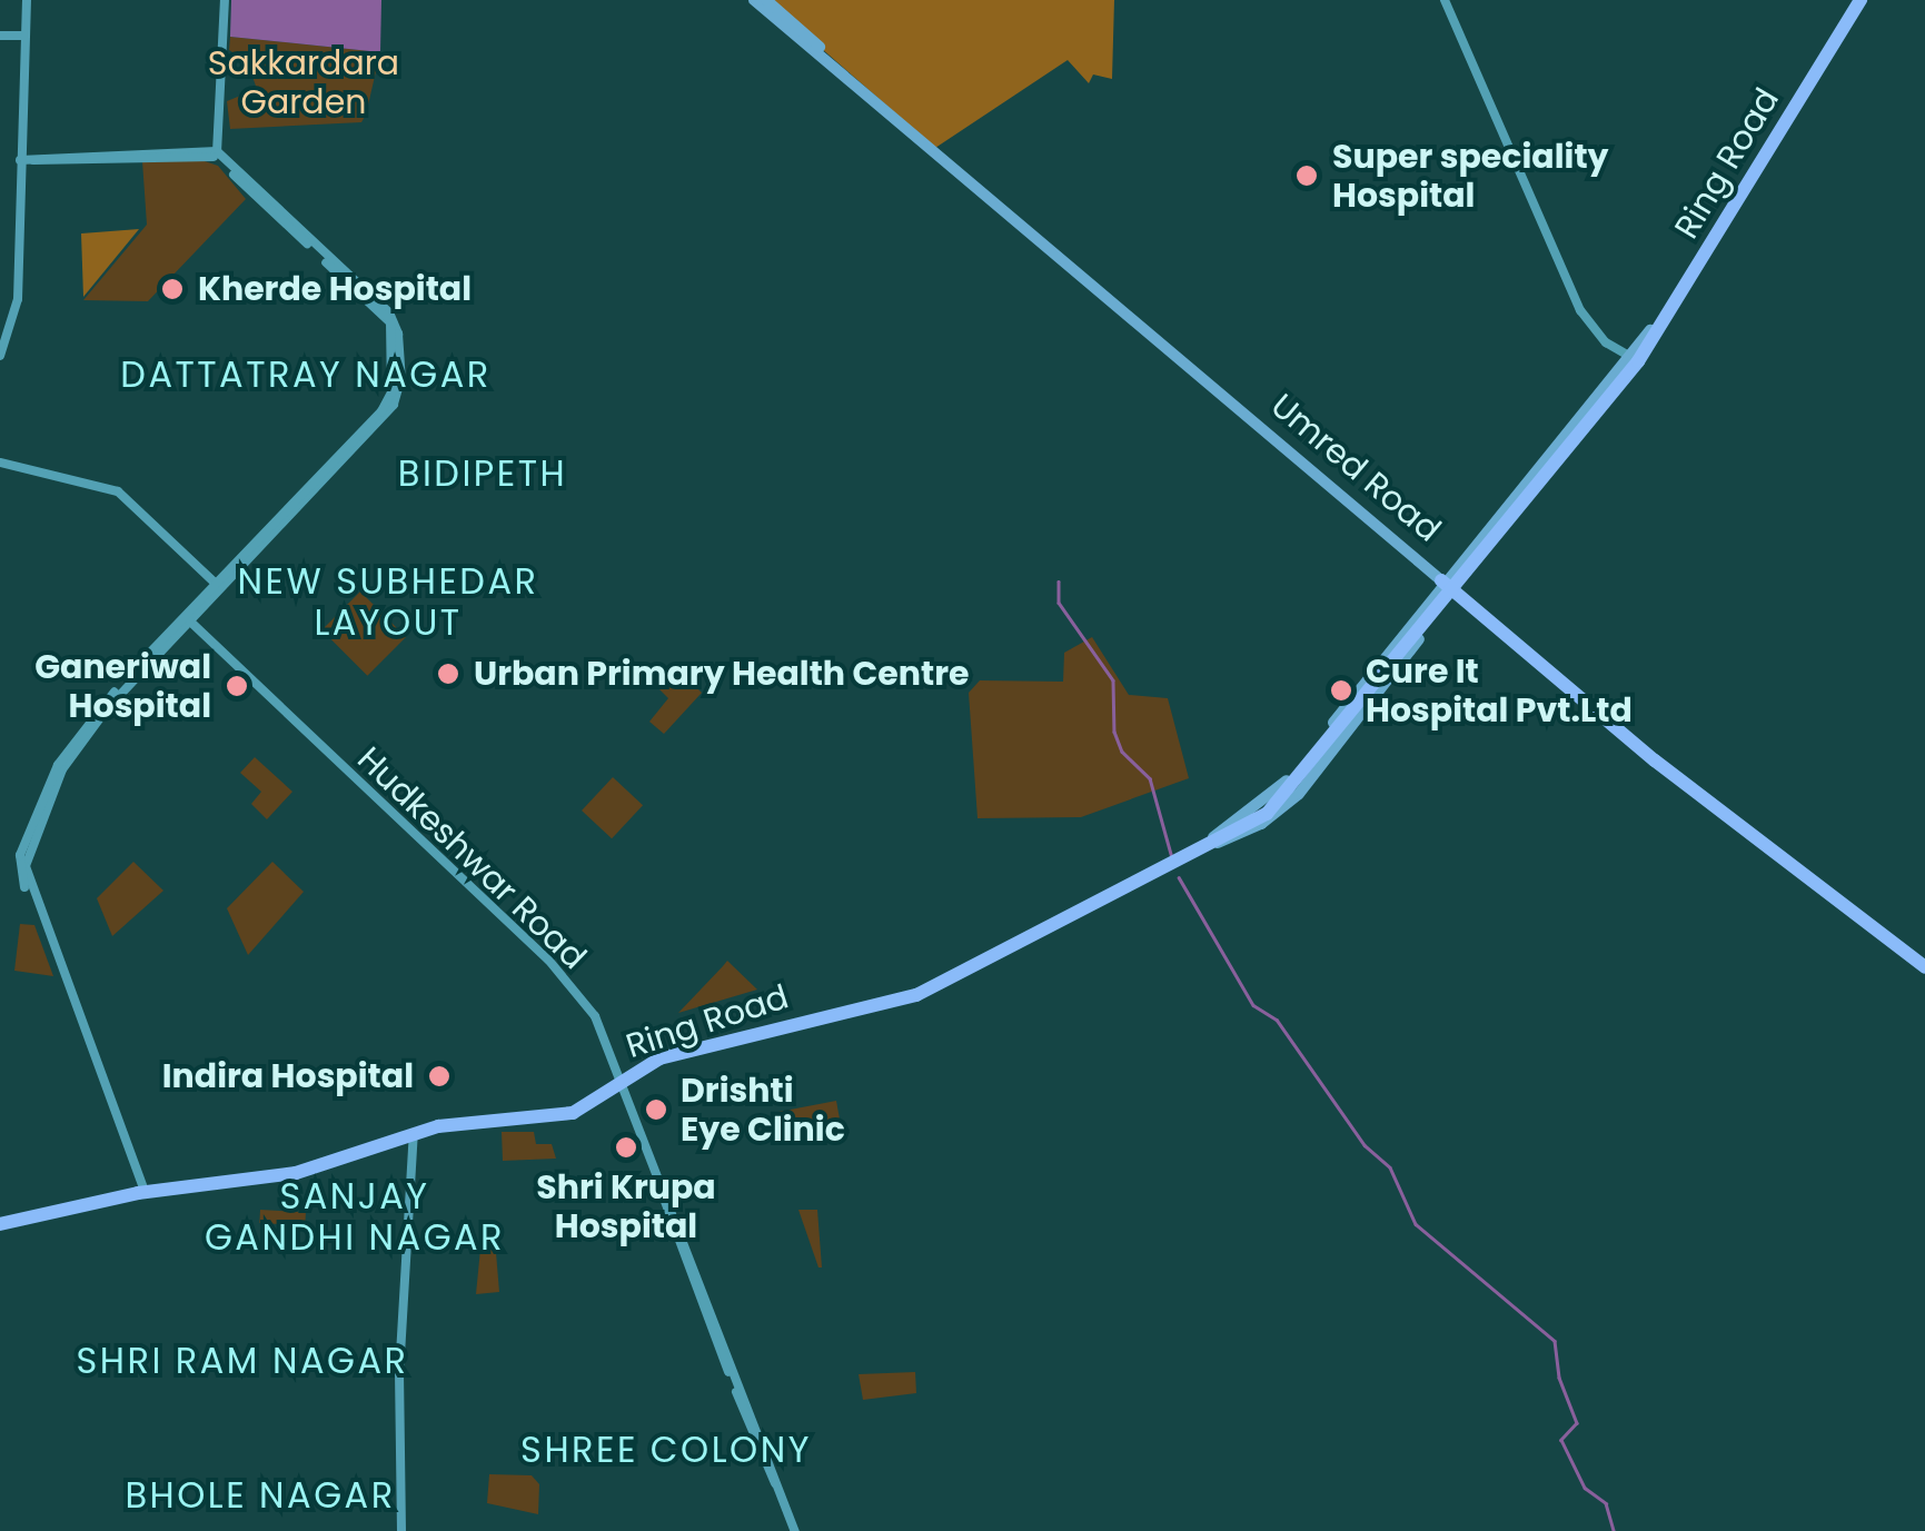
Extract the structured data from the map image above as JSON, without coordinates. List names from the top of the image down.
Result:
{
  "streets": {
    "highway": ["Ring Road"],
    "main road": ["Umred Road", "Hudkeshwar Road"]
  },
  "crossings": [
    ["Ring Road", "Umred Road"],
    ["Ring Road", "Hudkeshwar Road"]
  ],
  "districts": [
    "DATTATRAY NAGAR",
    "BIDIPETH",
    "NEW SUBHEDAR LAYOUT",
    "SANJAY GANDHI NAGAR",
    "SHRI RAM NAGAR",
    "SHREE COLONY",
    "BHOLE NAGAR"
  ],
  "parks": ["Sakkardara Garden"],
  "places": [
    "Super speciality Hospital",
    "Kherde Hospital",
    "Urban Primary Health Centre",
    "Ganeriwal Hospital",
    "Cure It Hospital Pvt.Ltd",
    "Indira Hospital",
    "Drishti Eye Clinic",
    "Shri Krupa Hospital"
  ]
}
